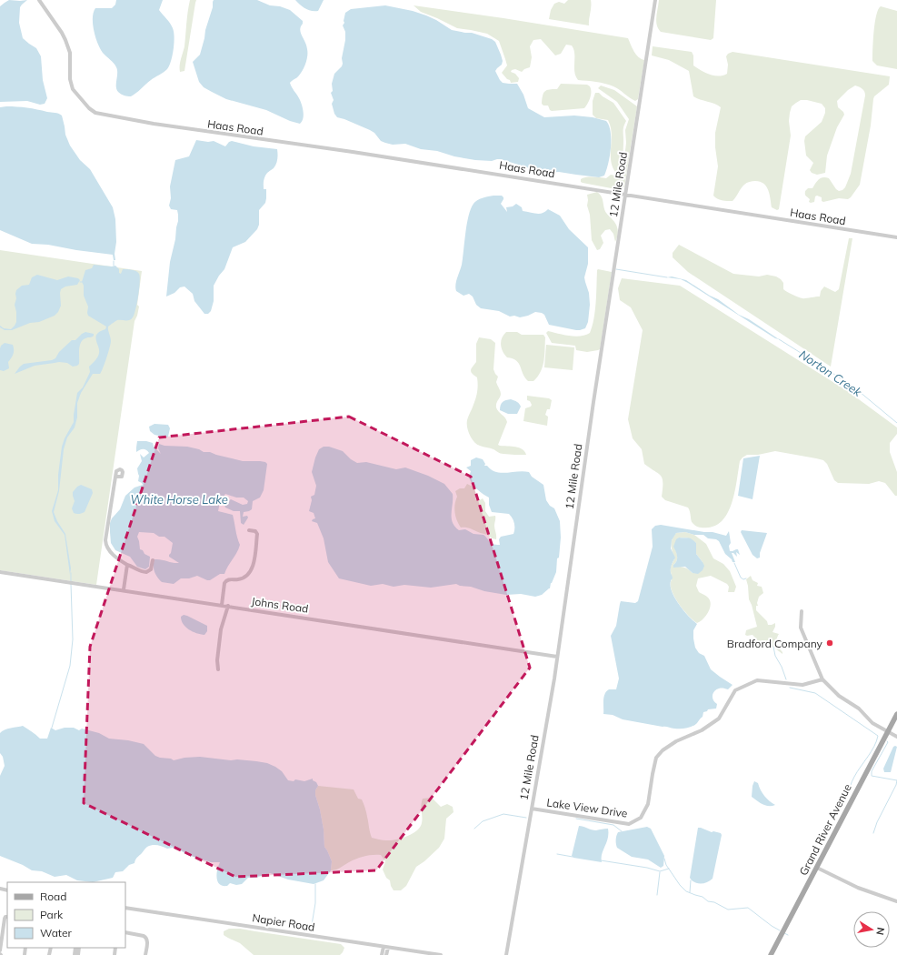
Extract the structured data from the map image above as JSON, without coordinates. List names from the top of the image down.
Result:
{
  "streets": {
    "main road": ["Grand River Avenue"],
    "street": [
      "Haas Road",
      "12 Mile Road",
      "Johns Road",
      "Lake View Drive",
      "Napier Road"
    ]
  },
  "crossings": [
    ["Haas Road", "12 Mile Road"],
    ["12 Mile Road", "Johns Road"],
    ["12 Mile Road", "Lake View Drive"]
  ],
  "water": ["Norton Creek", "White Horse Lake"],
  "places": ["Bradford Company"],
  "legend": ["Road", "Park", "Water"],
  "north": "right"
}
